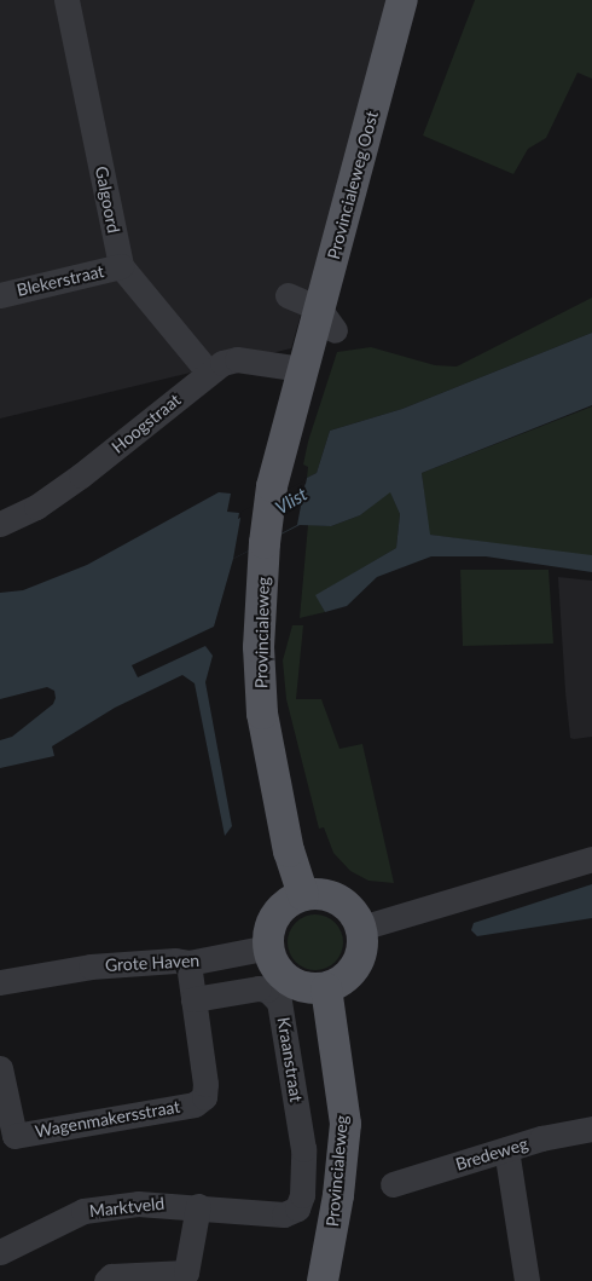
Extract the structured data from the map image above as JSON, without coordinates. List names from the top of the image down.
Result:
{
  "streets": {
    "main road": ["Provincialeweg Oost", "Provincialeweg"],
    "street": [
      "Galgoord",
      "Blekerstraat",
      "Hoogstraat",
      "Grote Haven",
      "Kraanstraat",
      "Wagenmakersstraat",
      "Bredeweg",
      "Marktveld"
    ]
  },
  "crossings": [
    ["Provincialeweg Oost", "Hoogstraat"],
    ["Provincialeweg Oost", "Provincialeweg"],
    ["Galgoord", "Blekerstraat"],
    ["Galgoord", "Hoogstraat"],
    ["Hoogstraat", "Provincialeweg"],
    ["Provincialeweg", "Grote Haven"],
    ["Grote Haven", "Wagenmakersstraat"],
    ["Kraanstraat", "Wagenmakersstraat"],
    ["Kraanstraat", "Marktveld"]
  ],
  "water": ["Vlist"]
}
